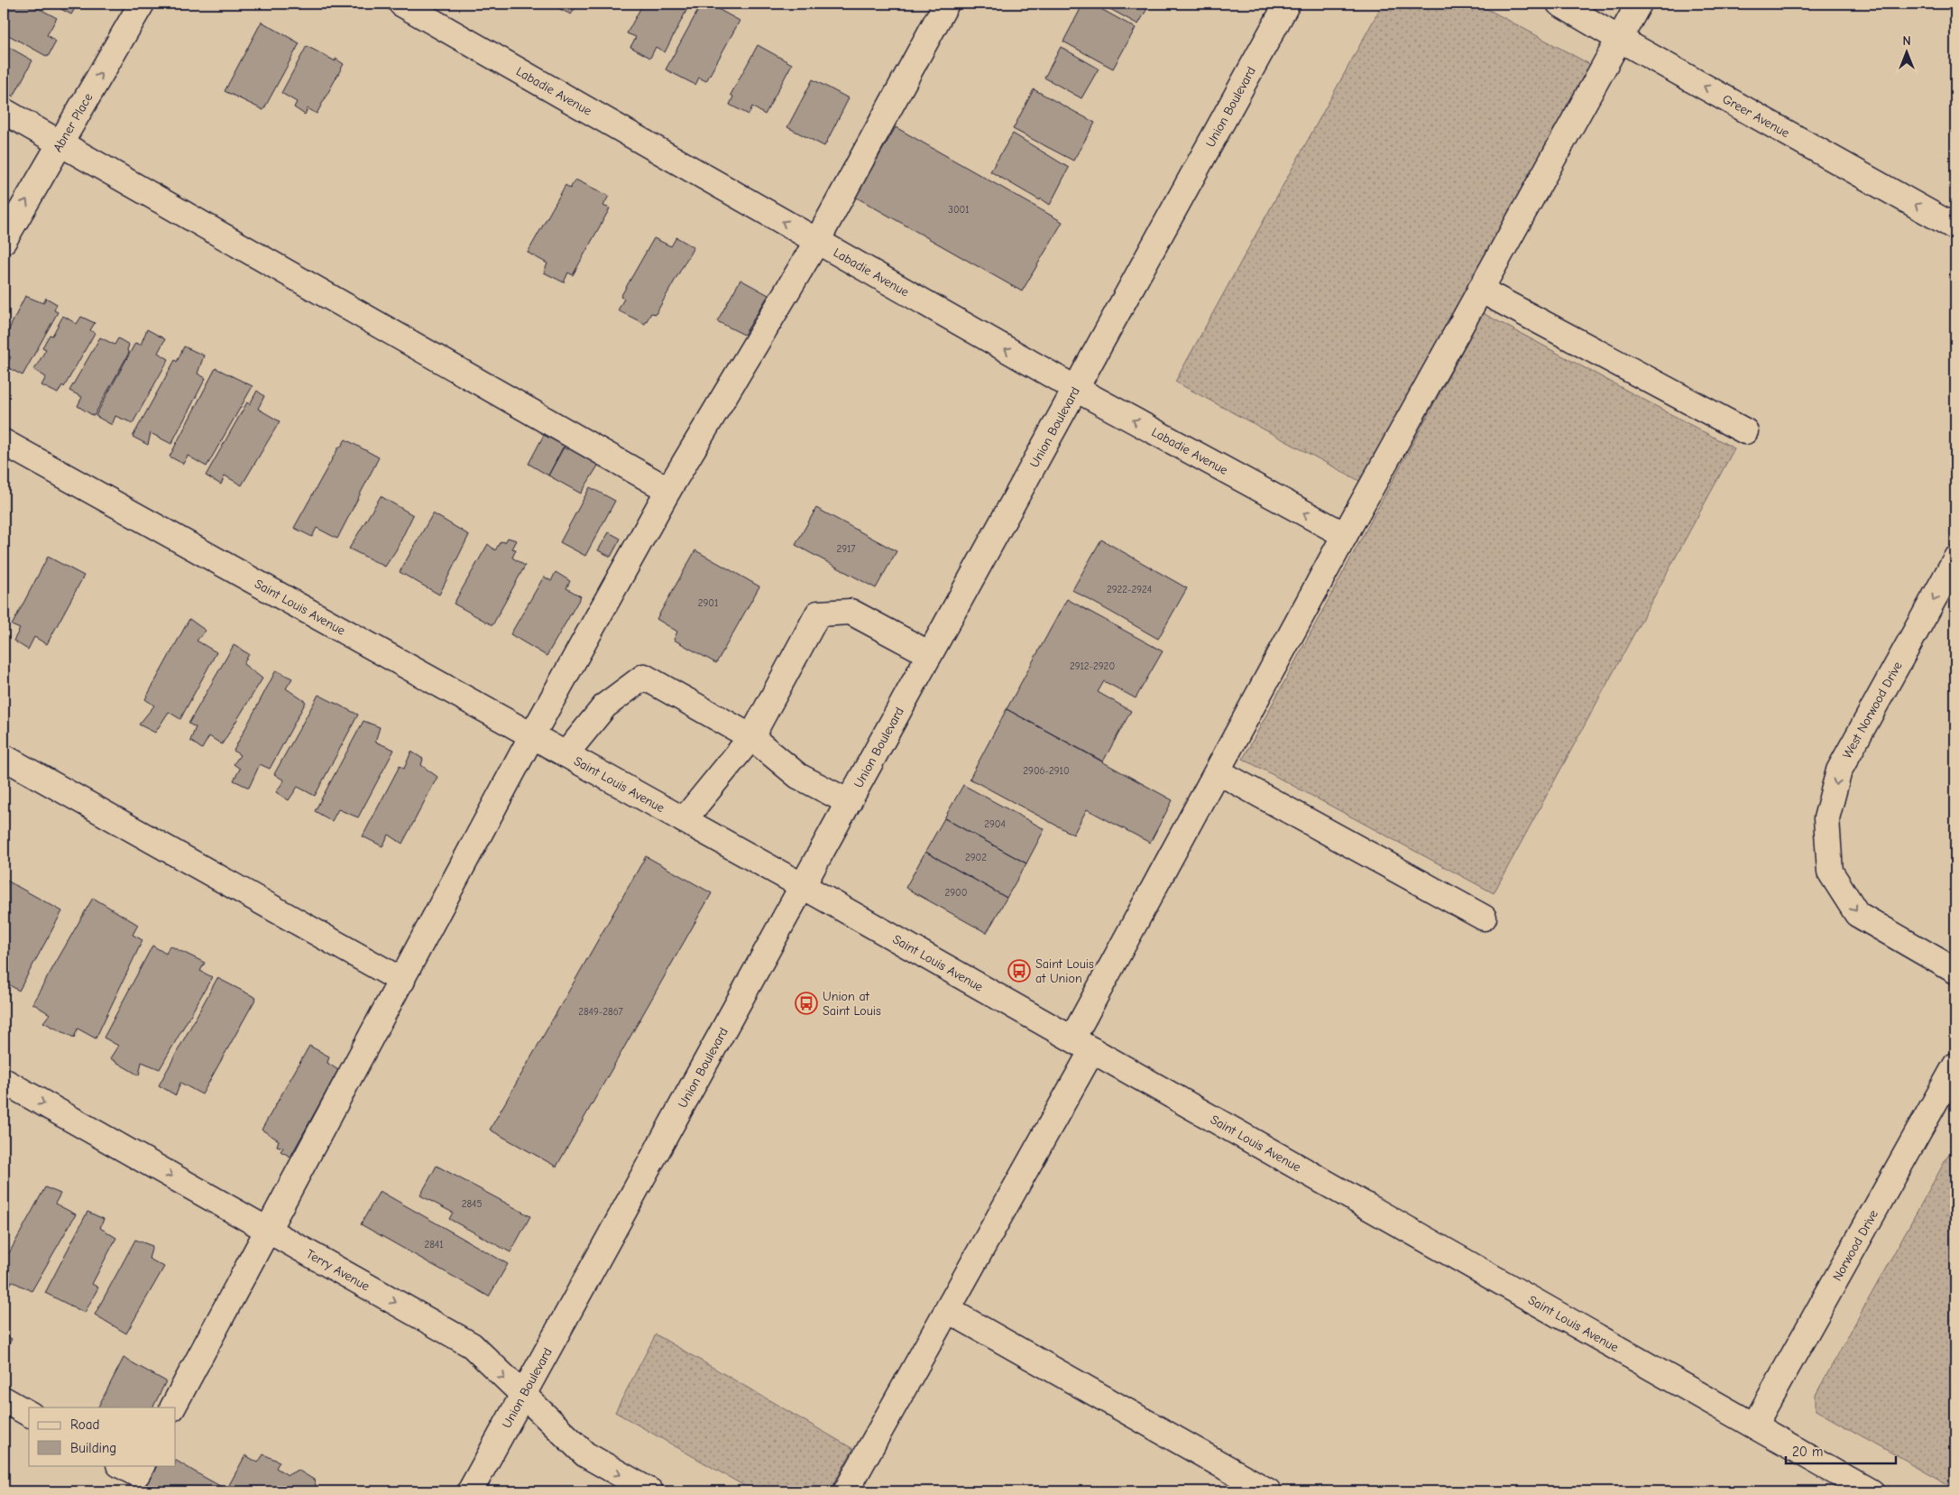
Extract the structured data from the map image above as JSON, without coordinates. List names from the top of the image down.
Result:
{
  "streets": {
    "street": [
      "Labadie Avenue",
      "Union Boulevard",
      "Greer Avenue",
      "Abner Place",
      "Saint Louis Avenue",
      "West Norwood Drive",
      "Norwood Drive",
      "Terry Avenue"
    ]
  },
  "crossings": [
    ["Labadie Avenue", "Union Boulevard"],
    ["Union Boulevard", "Saint Louis Avenue"],
    ["Union Boulevard", "Terry Avenue"],
    ["Saint Louis Avenue", "Norwood Drive"]
  ],
  "one_way": [
    "Labadie Avenue",
    "Greer Avenue",
    "Abner Place",
    "West Norwood Drive",
    "Terry Avenue"
  ],
  "places": {
    "bus stop": ["Saint Louis at Union", "Union at Saint Louis"]
  },
  "house_numbers": [
    "3001",
    "2917",
    "2922-2924",
    "2901",
    "2912-2920",
    "2906-2910",
    "2904",
    "2902",
    "2900",
    "2849-2867",
    "2845",
    "2841"
  ],
  "legend": ["Road", "Building"],
  "scale_bar": "20 m",
  "north": "top"
}
